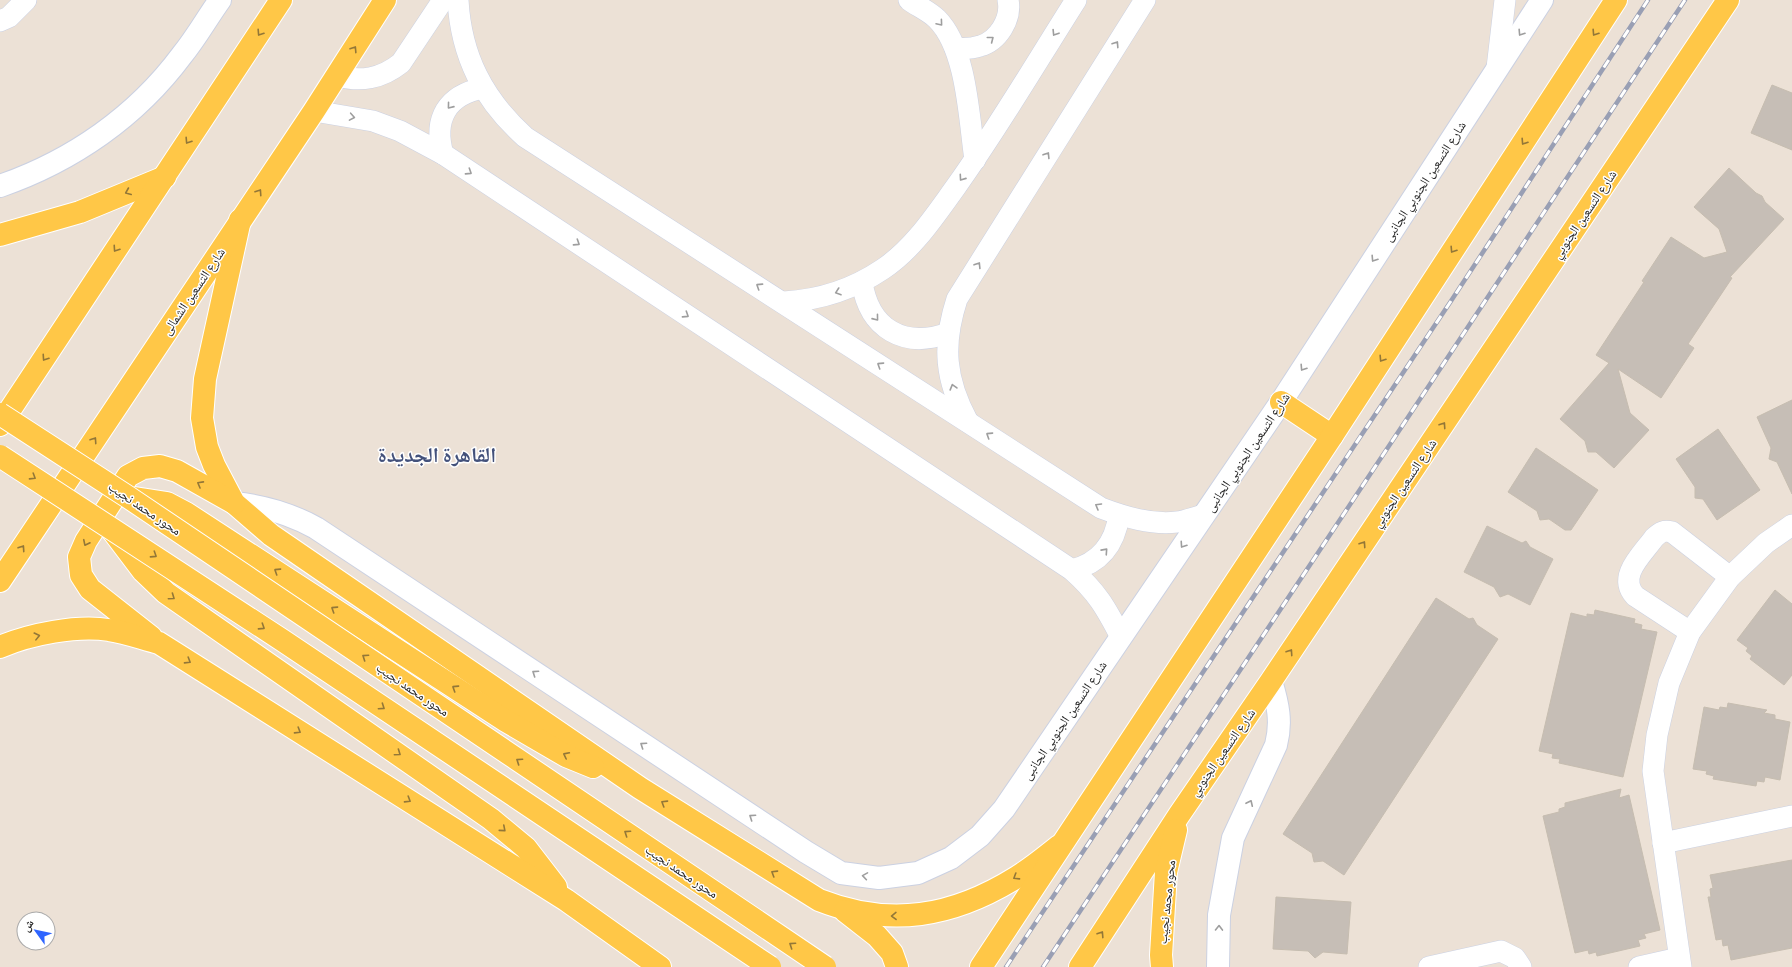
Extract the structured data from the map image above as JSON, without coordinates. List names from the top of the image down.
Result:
{
  "streets": {
    "main road": ["شارع التسعين الجنوبي", "شارع التسعين الشمالى", "محور محمد نجيب"],
    "street": ["شارع التسعين الجنوبي الجانبى"]
  },
  "crossings": [
    ["شارع التسعين الجنوبي", "محور محمد نجيب"]
  ],
  "districts": ["القاهرة الجديدة"],
  "north": "top left"
}
